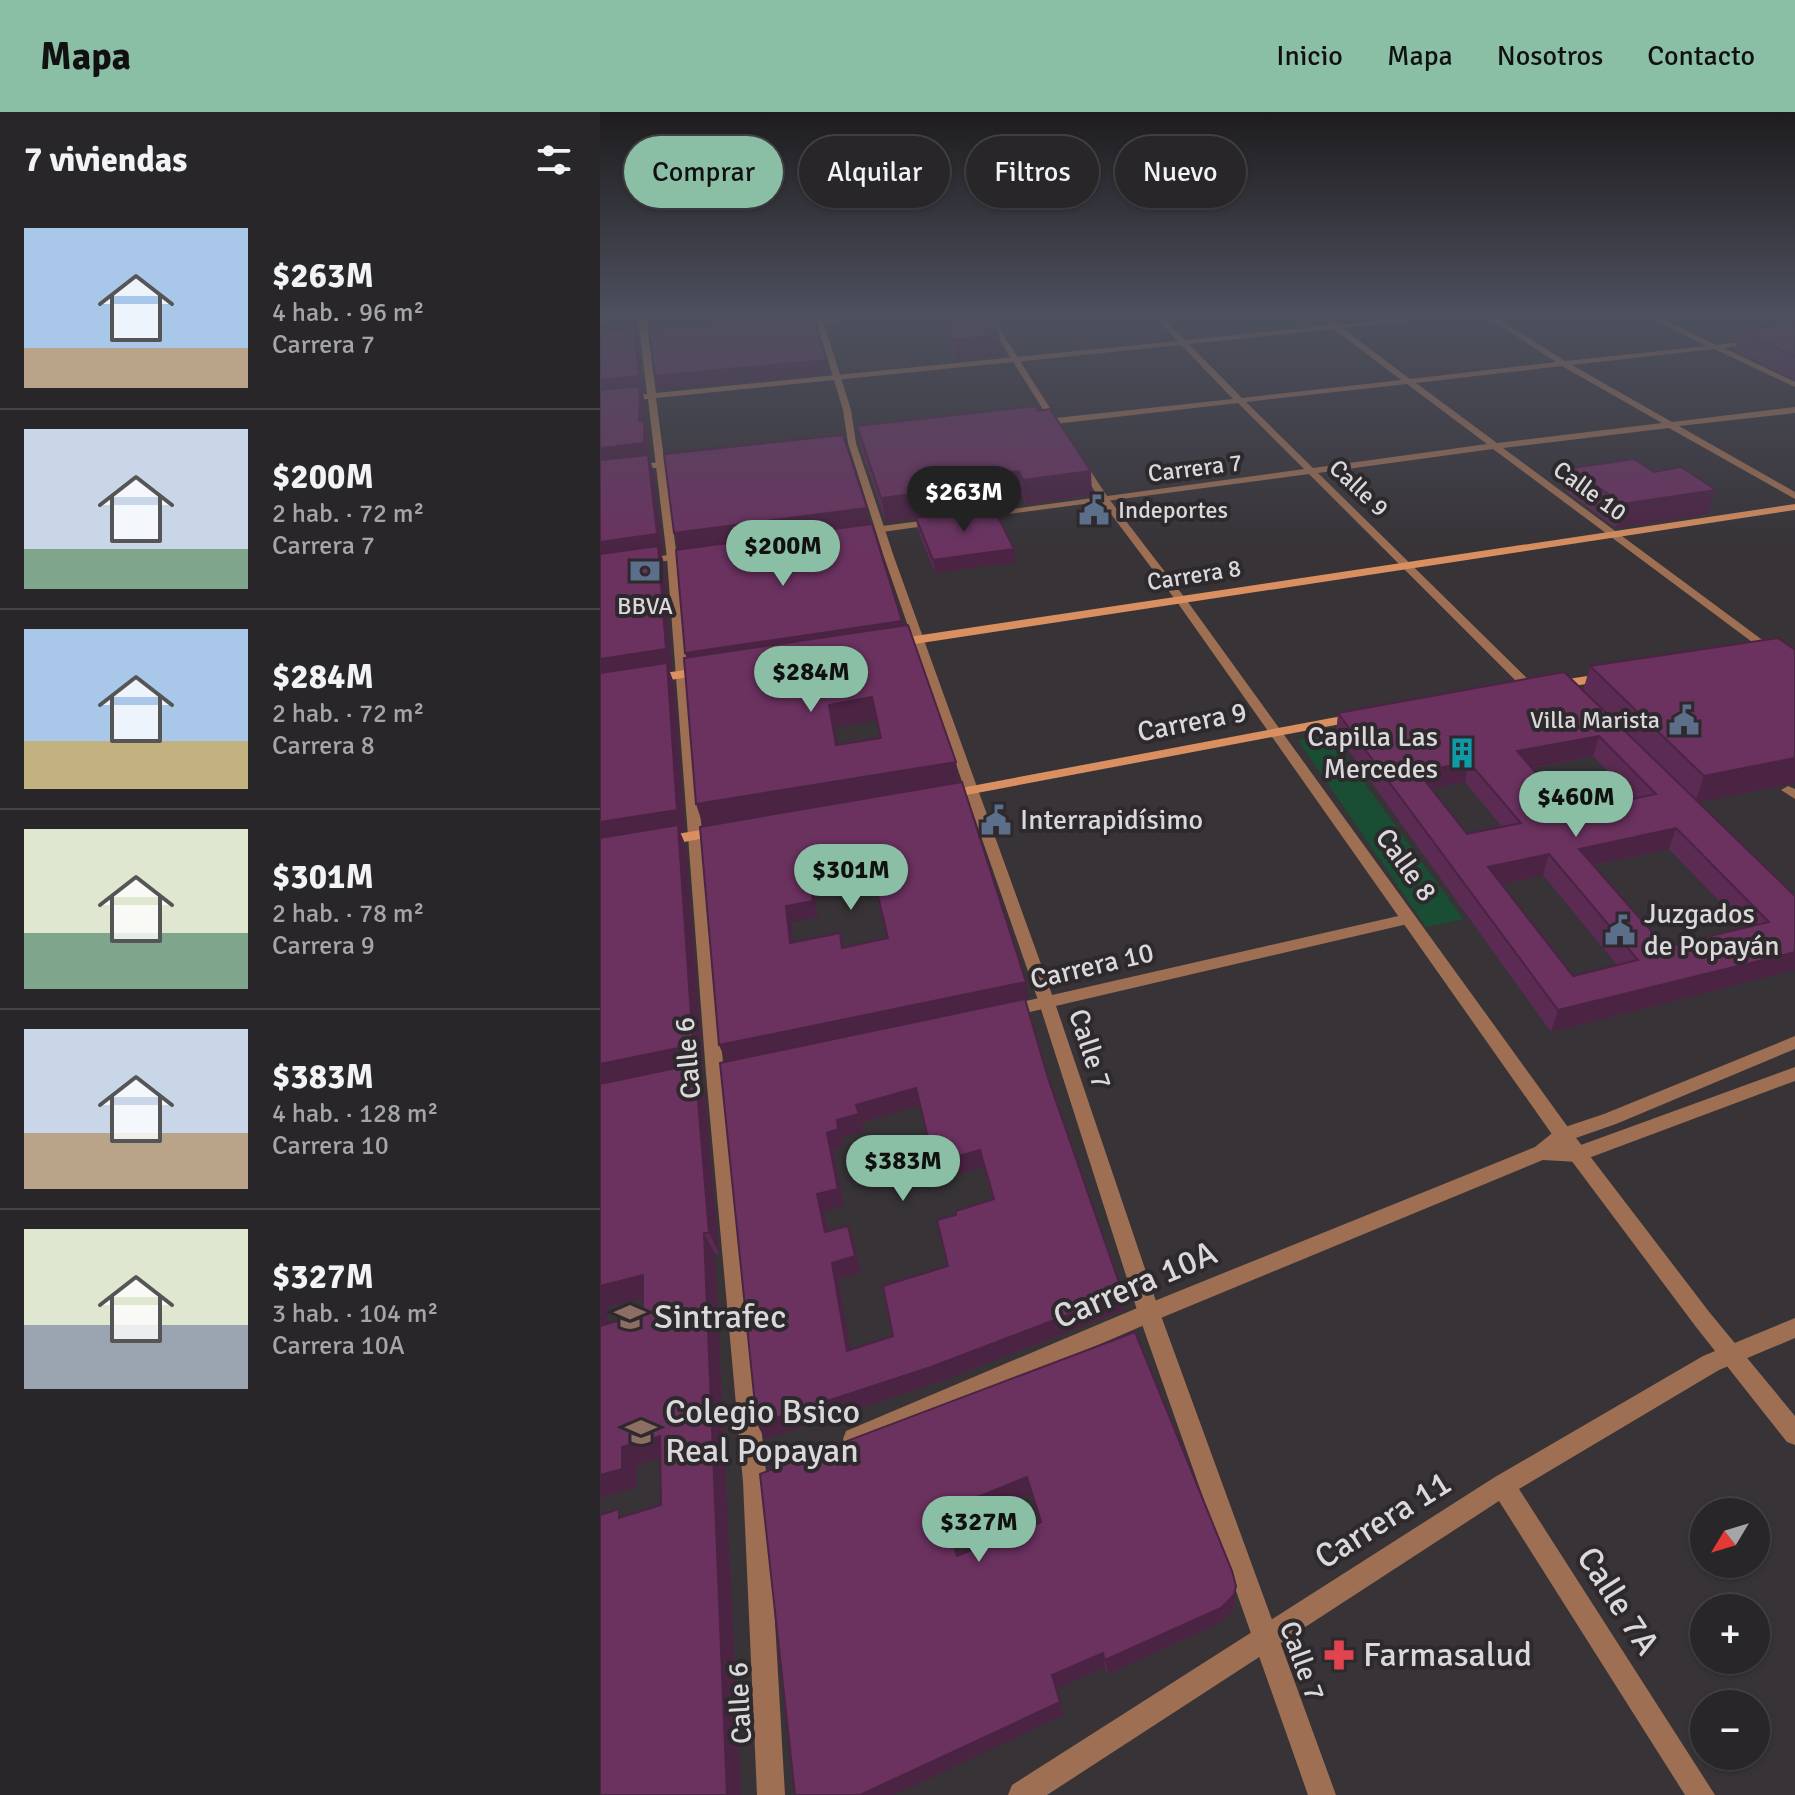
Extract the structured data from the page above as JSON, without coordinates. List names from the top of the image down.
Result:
{
  "streets": {
    "main road": ["Carrera 8", "Carrera 9"],
    "street": [
      "Carrera 7",
      "Calle 9",
      "Calle 10",
      "Calle 8",
      "Carrera 10",
      "Calle 7",
      "Calle 6",
      "Carrera 10A",
      "Carrera 11",
      "Calle 7A"
    ]
  },
  "crossings": [
    ["Carrera 7", "Calle 9"],
    ["Carrera 7", "Calle 10"],
    ["Carrera 7", "Calle 8"],
    ["Calle 9", "Carrera 8"],
    ["Calle 10", "Carrera 8"],
    ["Carrera 8", "Calle 8"],
    ["Carrera 8", "Calle 7"],
    ["Carrera 9", "Calle 8"],
    ["Carrera 9", "Calle 7"],
    ["Calle 8", "Carrera 10"],
    ["Calle 8", "Carrera 10A"],
    ["Calle 8", "Carrera 11"],
    ["Carrera 10", "Calle 7"],
    ["Calle 7", "Carrera 10A"],
    ["Calle 7", "Carrera 11"],
    ["Carrera 11", "Calle 7A"]
  ],
  "places": {
    "public building": [
      "Indeportes",
      "Villa Marista",
      "Interrapidísimo",
      "Juzgados de Popayán"
    ],
    "bank": ["BBVA"],
    "building": ["Capilla Las Mercedes"],
    "school or university": ["Sintrafec", "Colegio Bsico Real Popayan"],
    "pharmacy": ["Farmasalud"]
  },
  "north": "bottom left",
  "page": {
    "header": "Mapa",
    "nav": [
      "Inicio",
      "Mapa",
      "Nosotros",
      "Contacto"
    ],
    "heading": "7 viviendas",
    "chip": [
      "Comprar",
      "Alquilar",
      "Filtros",
      "Nuevo"
    ],
    "list": [
      {
        "name": "$263M",
        "note": "4 hab. · 96 m² · Carrera 7"
      },
      {
        "name": "$200M",
        "note": "2 hab. · 72 m² · Carrera 7"
      },
      {
        "name": "$284M",
        "note": "2 hab. · 72 m² · Carrera 8"
      },
      {
        "name": "$301M",
        "note": "2 hab. · 78 m² · Carrera 9"
      },
      {
        "name": "$383M",
        "note": "4 hab. · 128 m² · Carrera 10"
      },
      {
        "name": "$327M",
        "note": "3 hab. · 104 m² · Carrera 10A"
      }
    ],
    "price": [
      "$263M",
      "$200M",
      "$284M",
      "$460M",
      "$301M",
      "$383M",
      "$327M"
    ],
    "map_buttons": ["+", "−"]
  }
}
